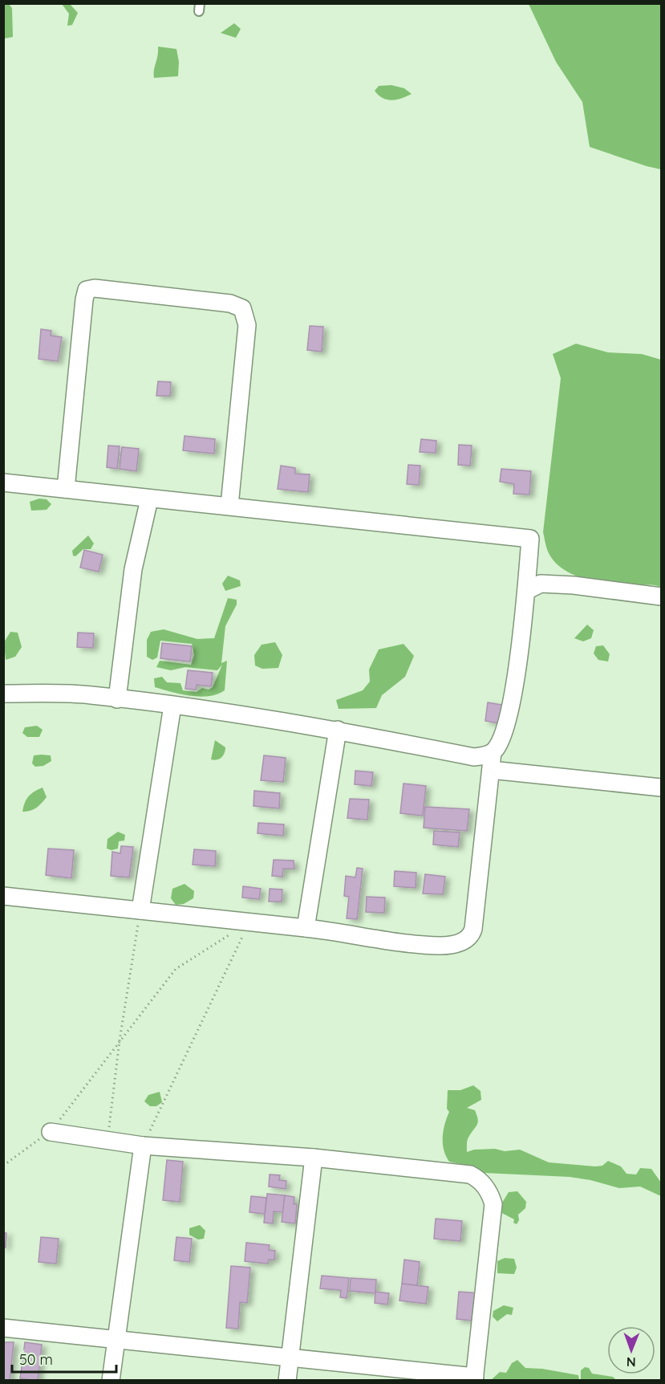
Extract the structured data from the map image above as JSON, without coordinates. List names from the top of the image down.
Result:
{
  "scale_bar": "50 m",
  "north": "bottom"
}
